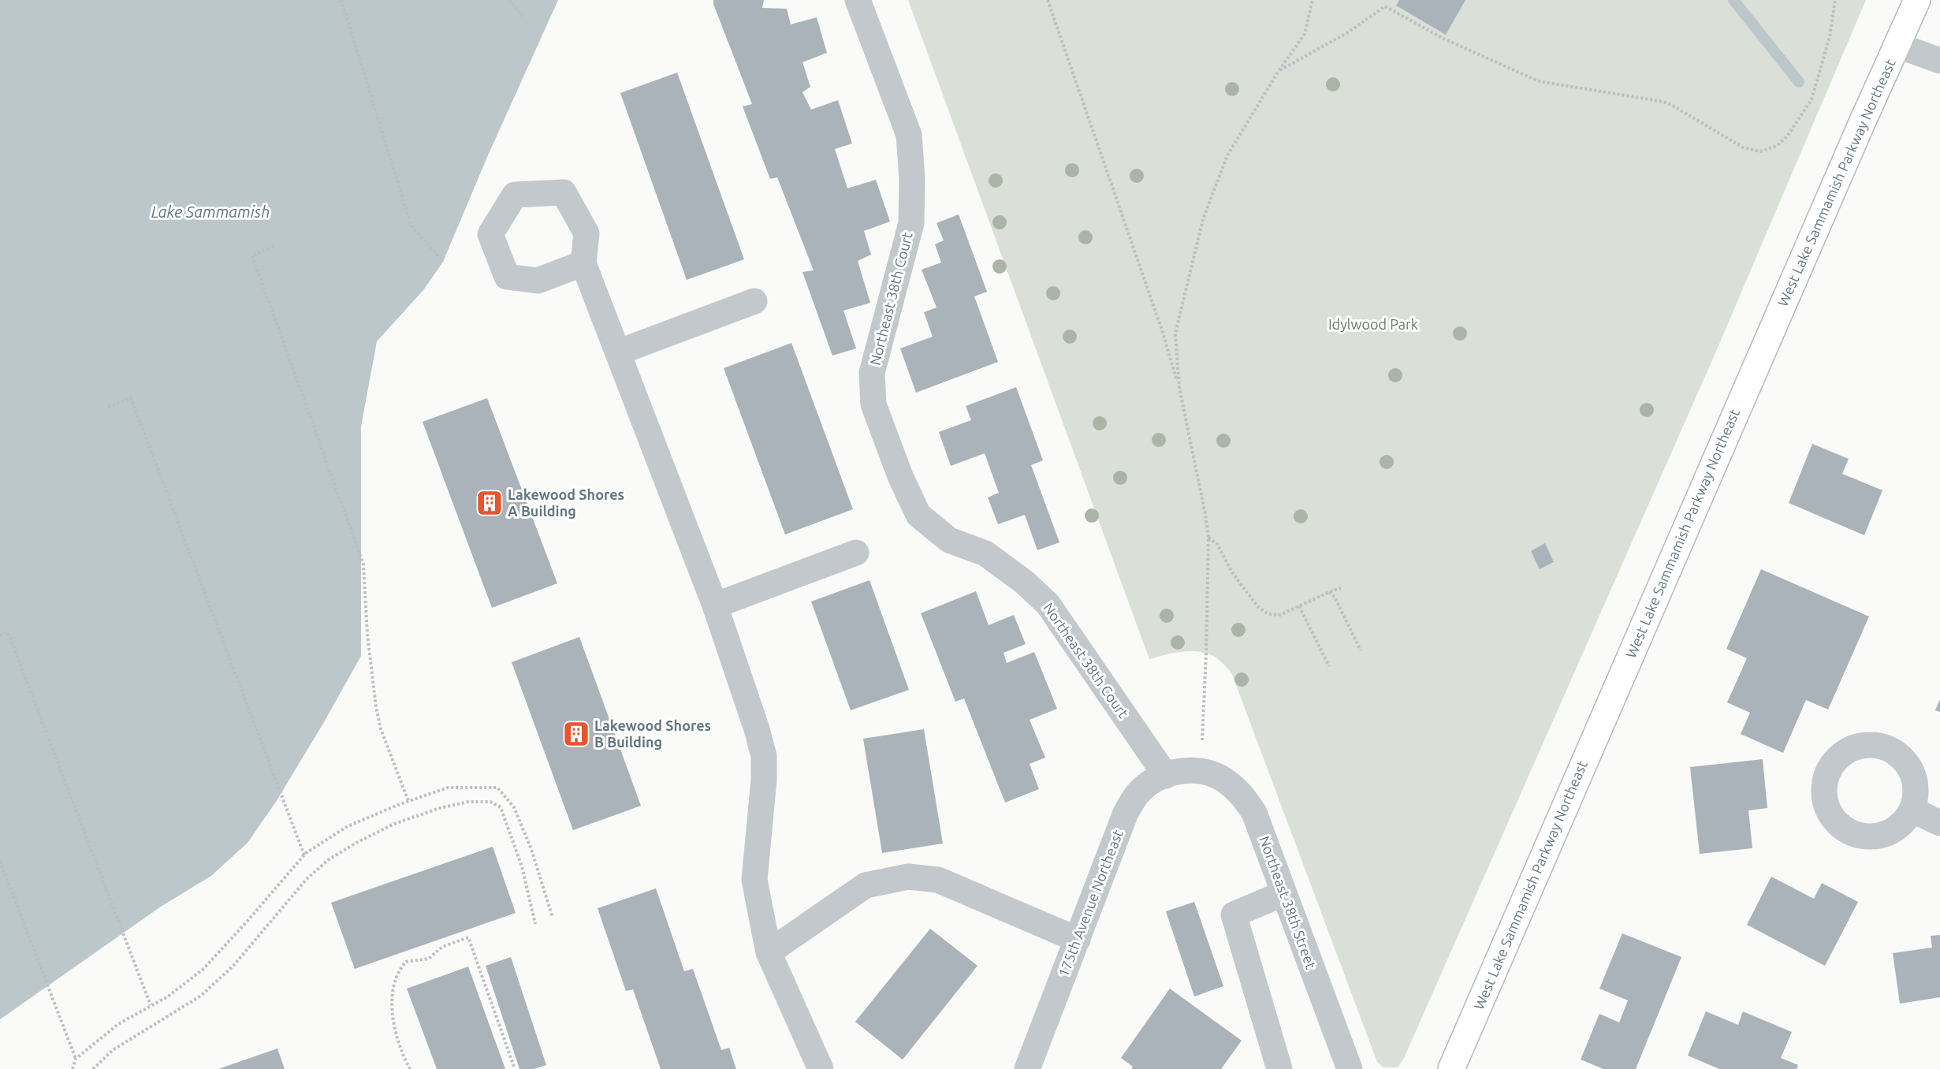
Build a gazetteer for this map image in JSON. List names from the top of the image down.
{
  "streets": {
    "main road": ["West Lake Sammamish Parkway Northeast"],
    "street": ["Northeast 38th Court", "Northeast 38th Street", "175th Avenue Northeast"]
  },
  "crossings": [
    ["Northeast 38th Court", "Northeast 38th Street"],
    ["Northeast 38th Court", "175th Avenue Northeast"],
    ["Northeast 38th Street", "175th Avenue Northeast"]
  ],
  "water": ["Lake Sammamish"],
  "parks": ["Idylwood Park"],
  "places": {
    "building": ["Lakewood Shores A Building", "Lakewood Shores B Building"]
  }
}
